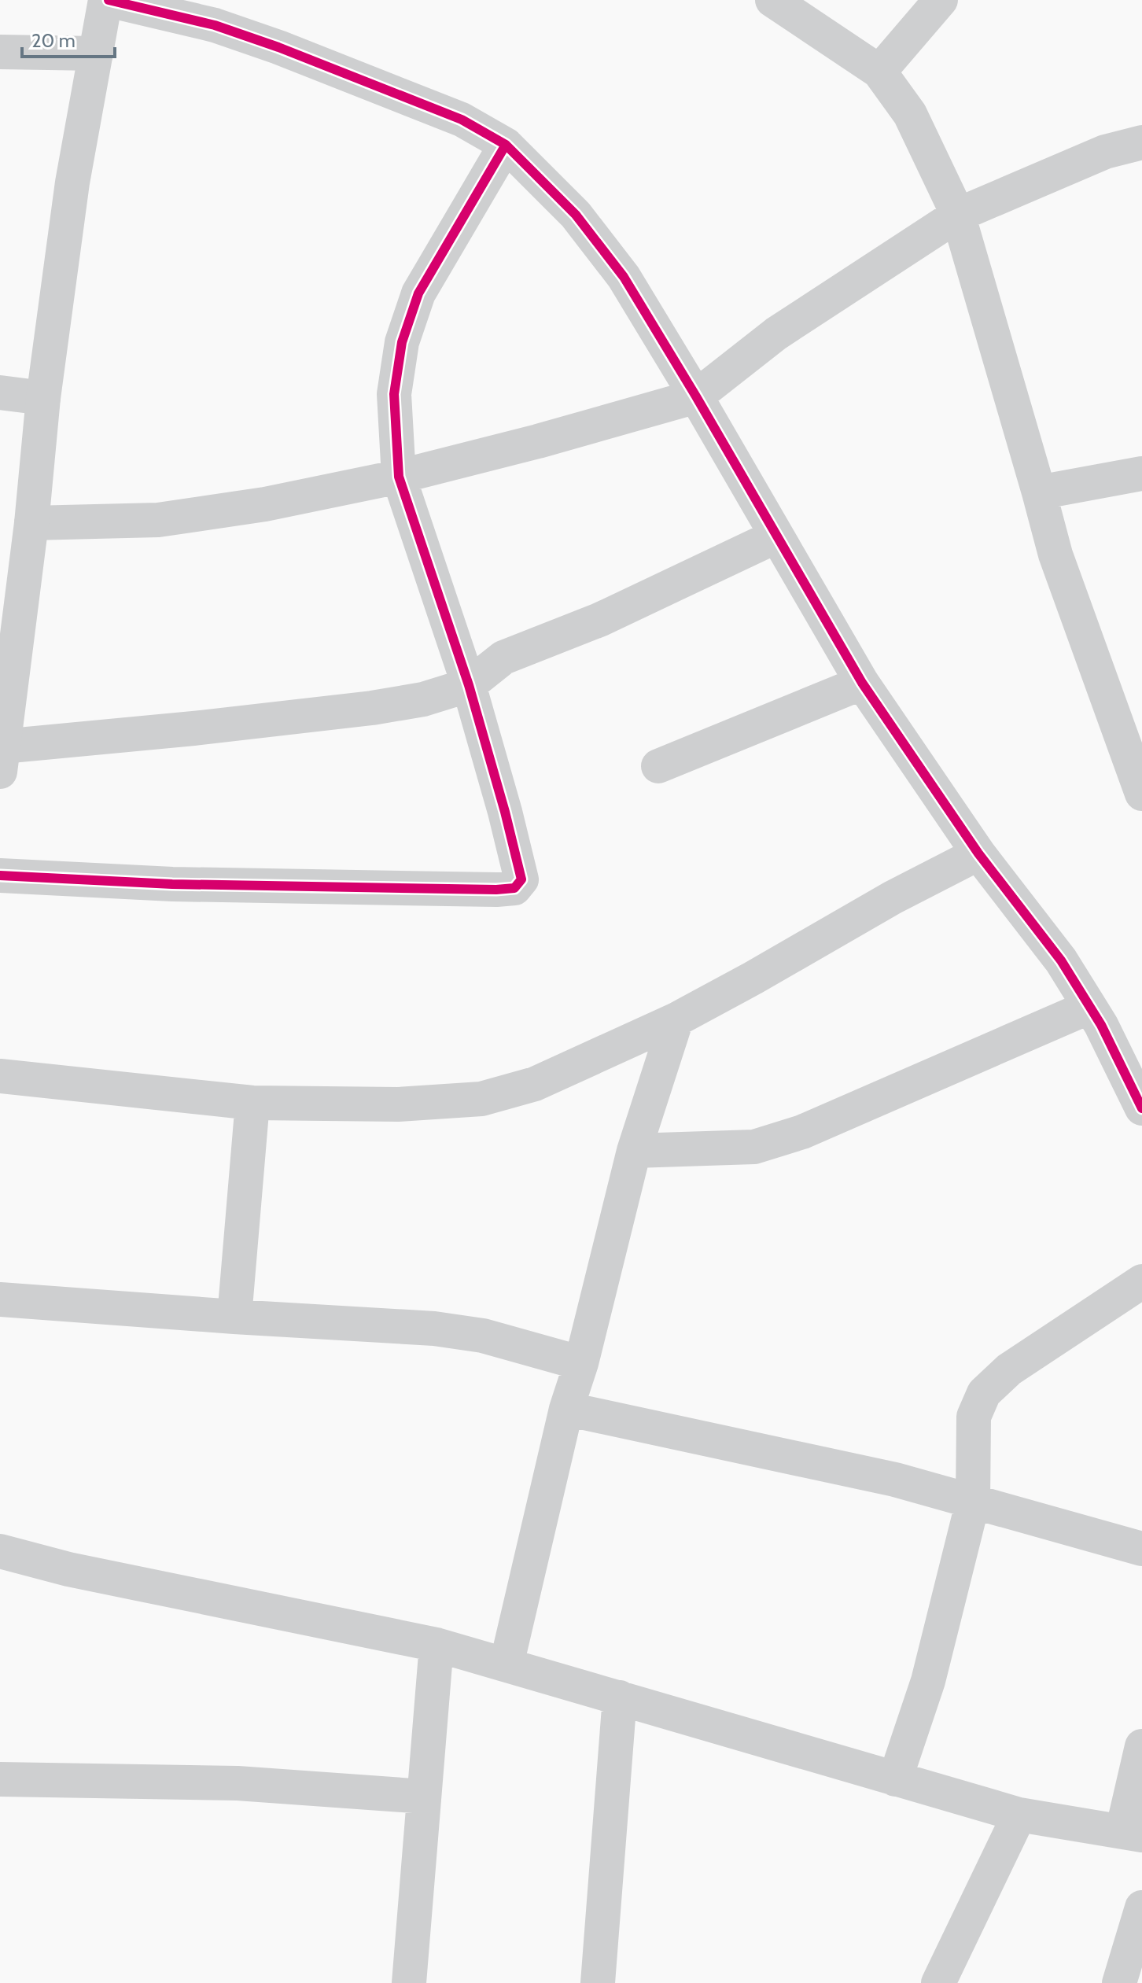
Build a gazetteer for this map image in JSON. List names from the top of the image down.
{
  "scale_bar": "20 m"
}
